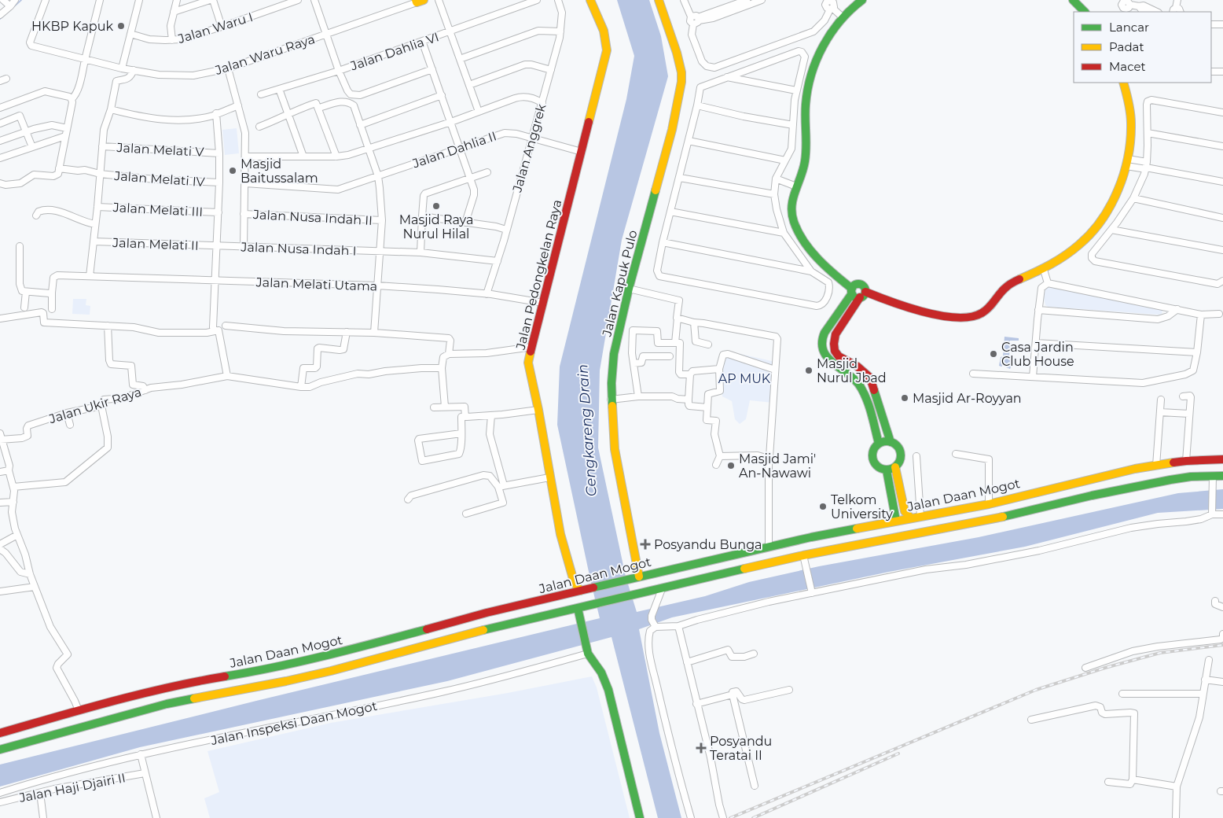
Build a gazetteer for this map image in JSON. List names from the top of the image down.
{
  "streets": {
    "main road": ["Jalan Pedongkelan Raya", "Jalan Kapuk Pulo", "Jalan Daan Mogot"],
    "street": [
      "Jalan Waru I",
      "Jalan Dahlia VI",
      "Jalan Waru Raya",
      "Jalan Anggrek",
      "Jalan Melati V",
      "Jalan Dahlia II",
      "Jalan Melati IV",
      "Jalan Melati III",
      "Jalan Nusa Indah II",
      "Jalan Melati II",
      "Jalan Nusa Indah I",
      "Jalan Melati Utama",
      "Jalan Ukir Raya",
      "Jalan Inspeksi Daan Mogot",
      "Jalan Haji Djairi II"
    ]
  },
  "crossings": [
    ["Jalan Anggrek", "Jalan Dahlia II"],
    ["Jalan Anggrek", "Jalan Nusa Indah I"],
    ["Jalan Anggrek", "Jalan Melati Utama"],
    ["Jalan Dahlia II", "Jalan Pedongkelan Raya"],
    ["Jalan Melati II", "Jalan Nusa Indah I"],
    ["Jalan Pedongkelan Raya", "Jalan Melati Utama"],
    ["Jalan Pedongkelan Raya", "Jalan Daan Mogot"],
    ["Jalan Kapuk Pulo", "Jalan Daan Mogot"],
    ["Jalan Ukir Raya", "Jalan Daan Mogot"]
  ],
  "water": ["Cengkareng Drain"],
  "parks": ["AP MUK"],
  "places": {
    "other": [
      "HKBP Kapuk",
      "Masjid Baitussalam",
      "Masjid Raya Nurul Hilal",
      "Casa Jardin Club House",
      "Masjid Nurul Jbad",
      "Masjid Ar-Royyan",
      "Masjid Jami' An-Nawawi",
      "Telkom University"
    ],
    "health": ["Posyandu Bunga", "Posyandu Teratai II"]
  },
  "legend": ["Lancar", "Padat", "Macet"]
}
